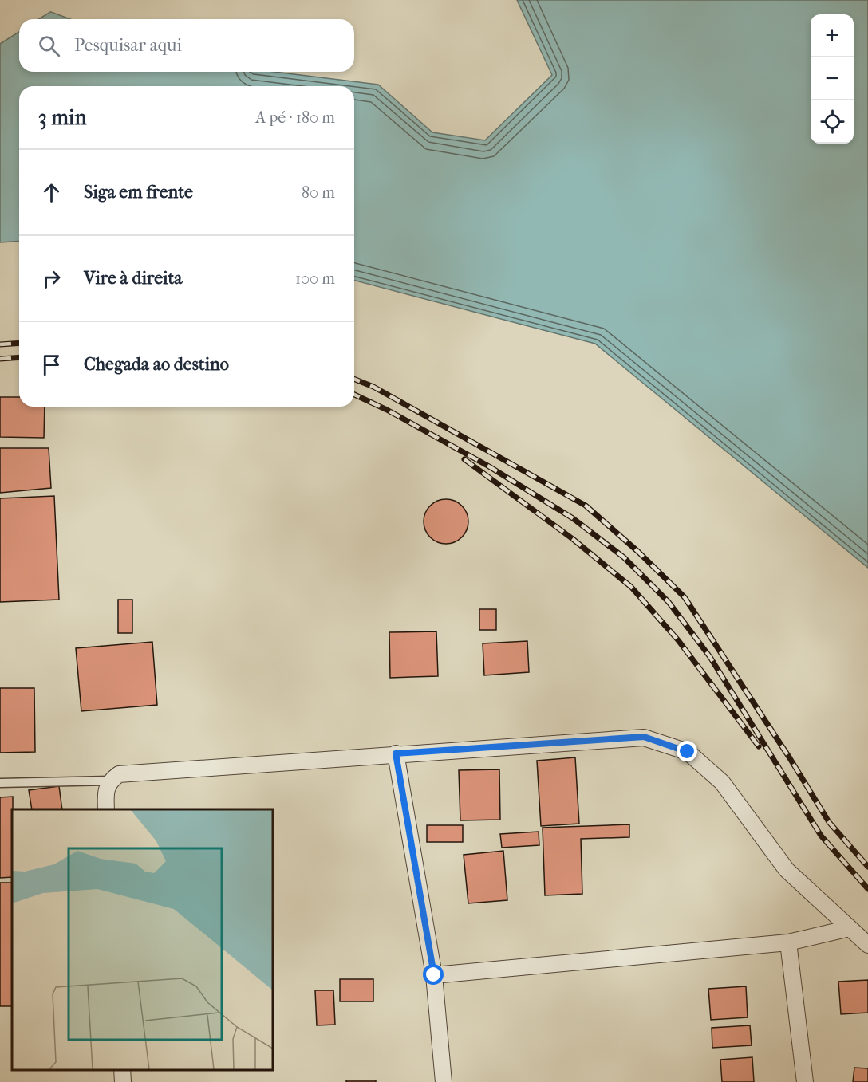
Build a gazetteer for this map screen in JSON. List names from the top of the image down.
{
  "page": {
    "map_buttons": ["+", "−"],
    "search": "Pesquisar aqui",
    "heading": ["3 min", "A pé · 180 m"],
    "list": [
      ["Siga em frente", "80 m"],
      ["Vire à direita", "100 m"],
      "Chegada ao destino"
    ]
  }
}
